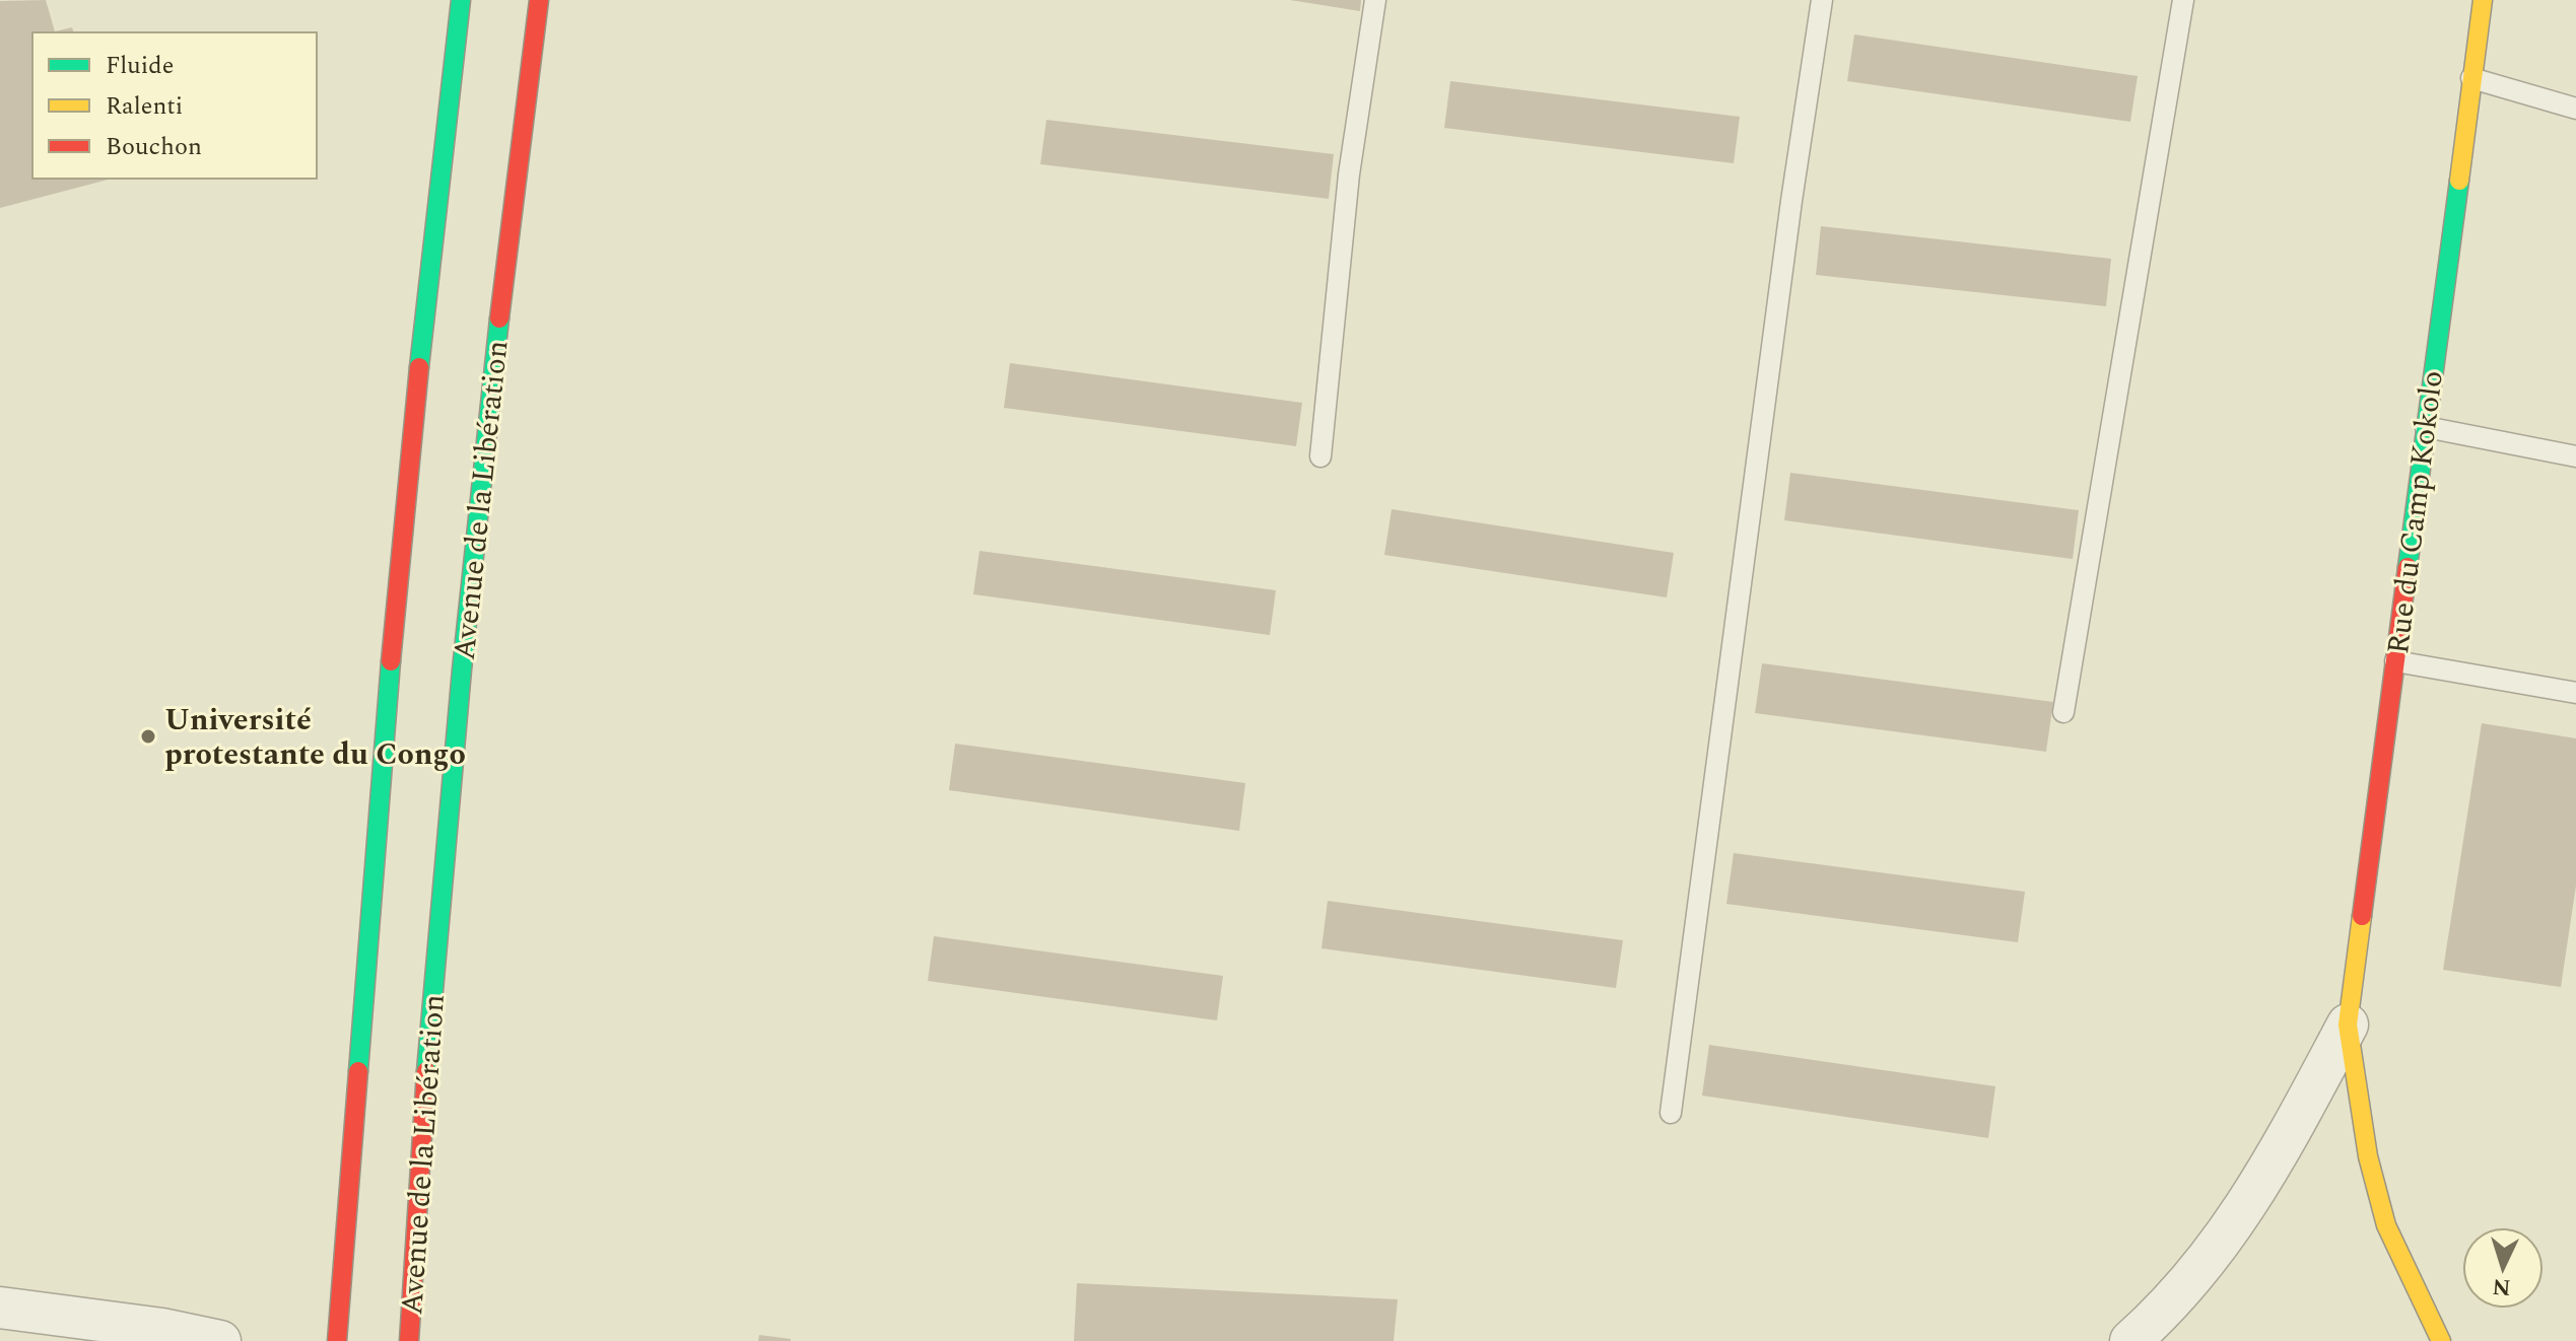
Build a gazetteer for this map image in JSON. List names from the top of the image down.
{
  "streets": {
    "main road": ["Avenue de la Libération", "Rue du Camp Kokolo"]
  },
  "places": ["Université protestante du Congo"],
  "legend": ["Fluide", "Ralenti", "Bouchon"],
  "north": "bottom"
}
